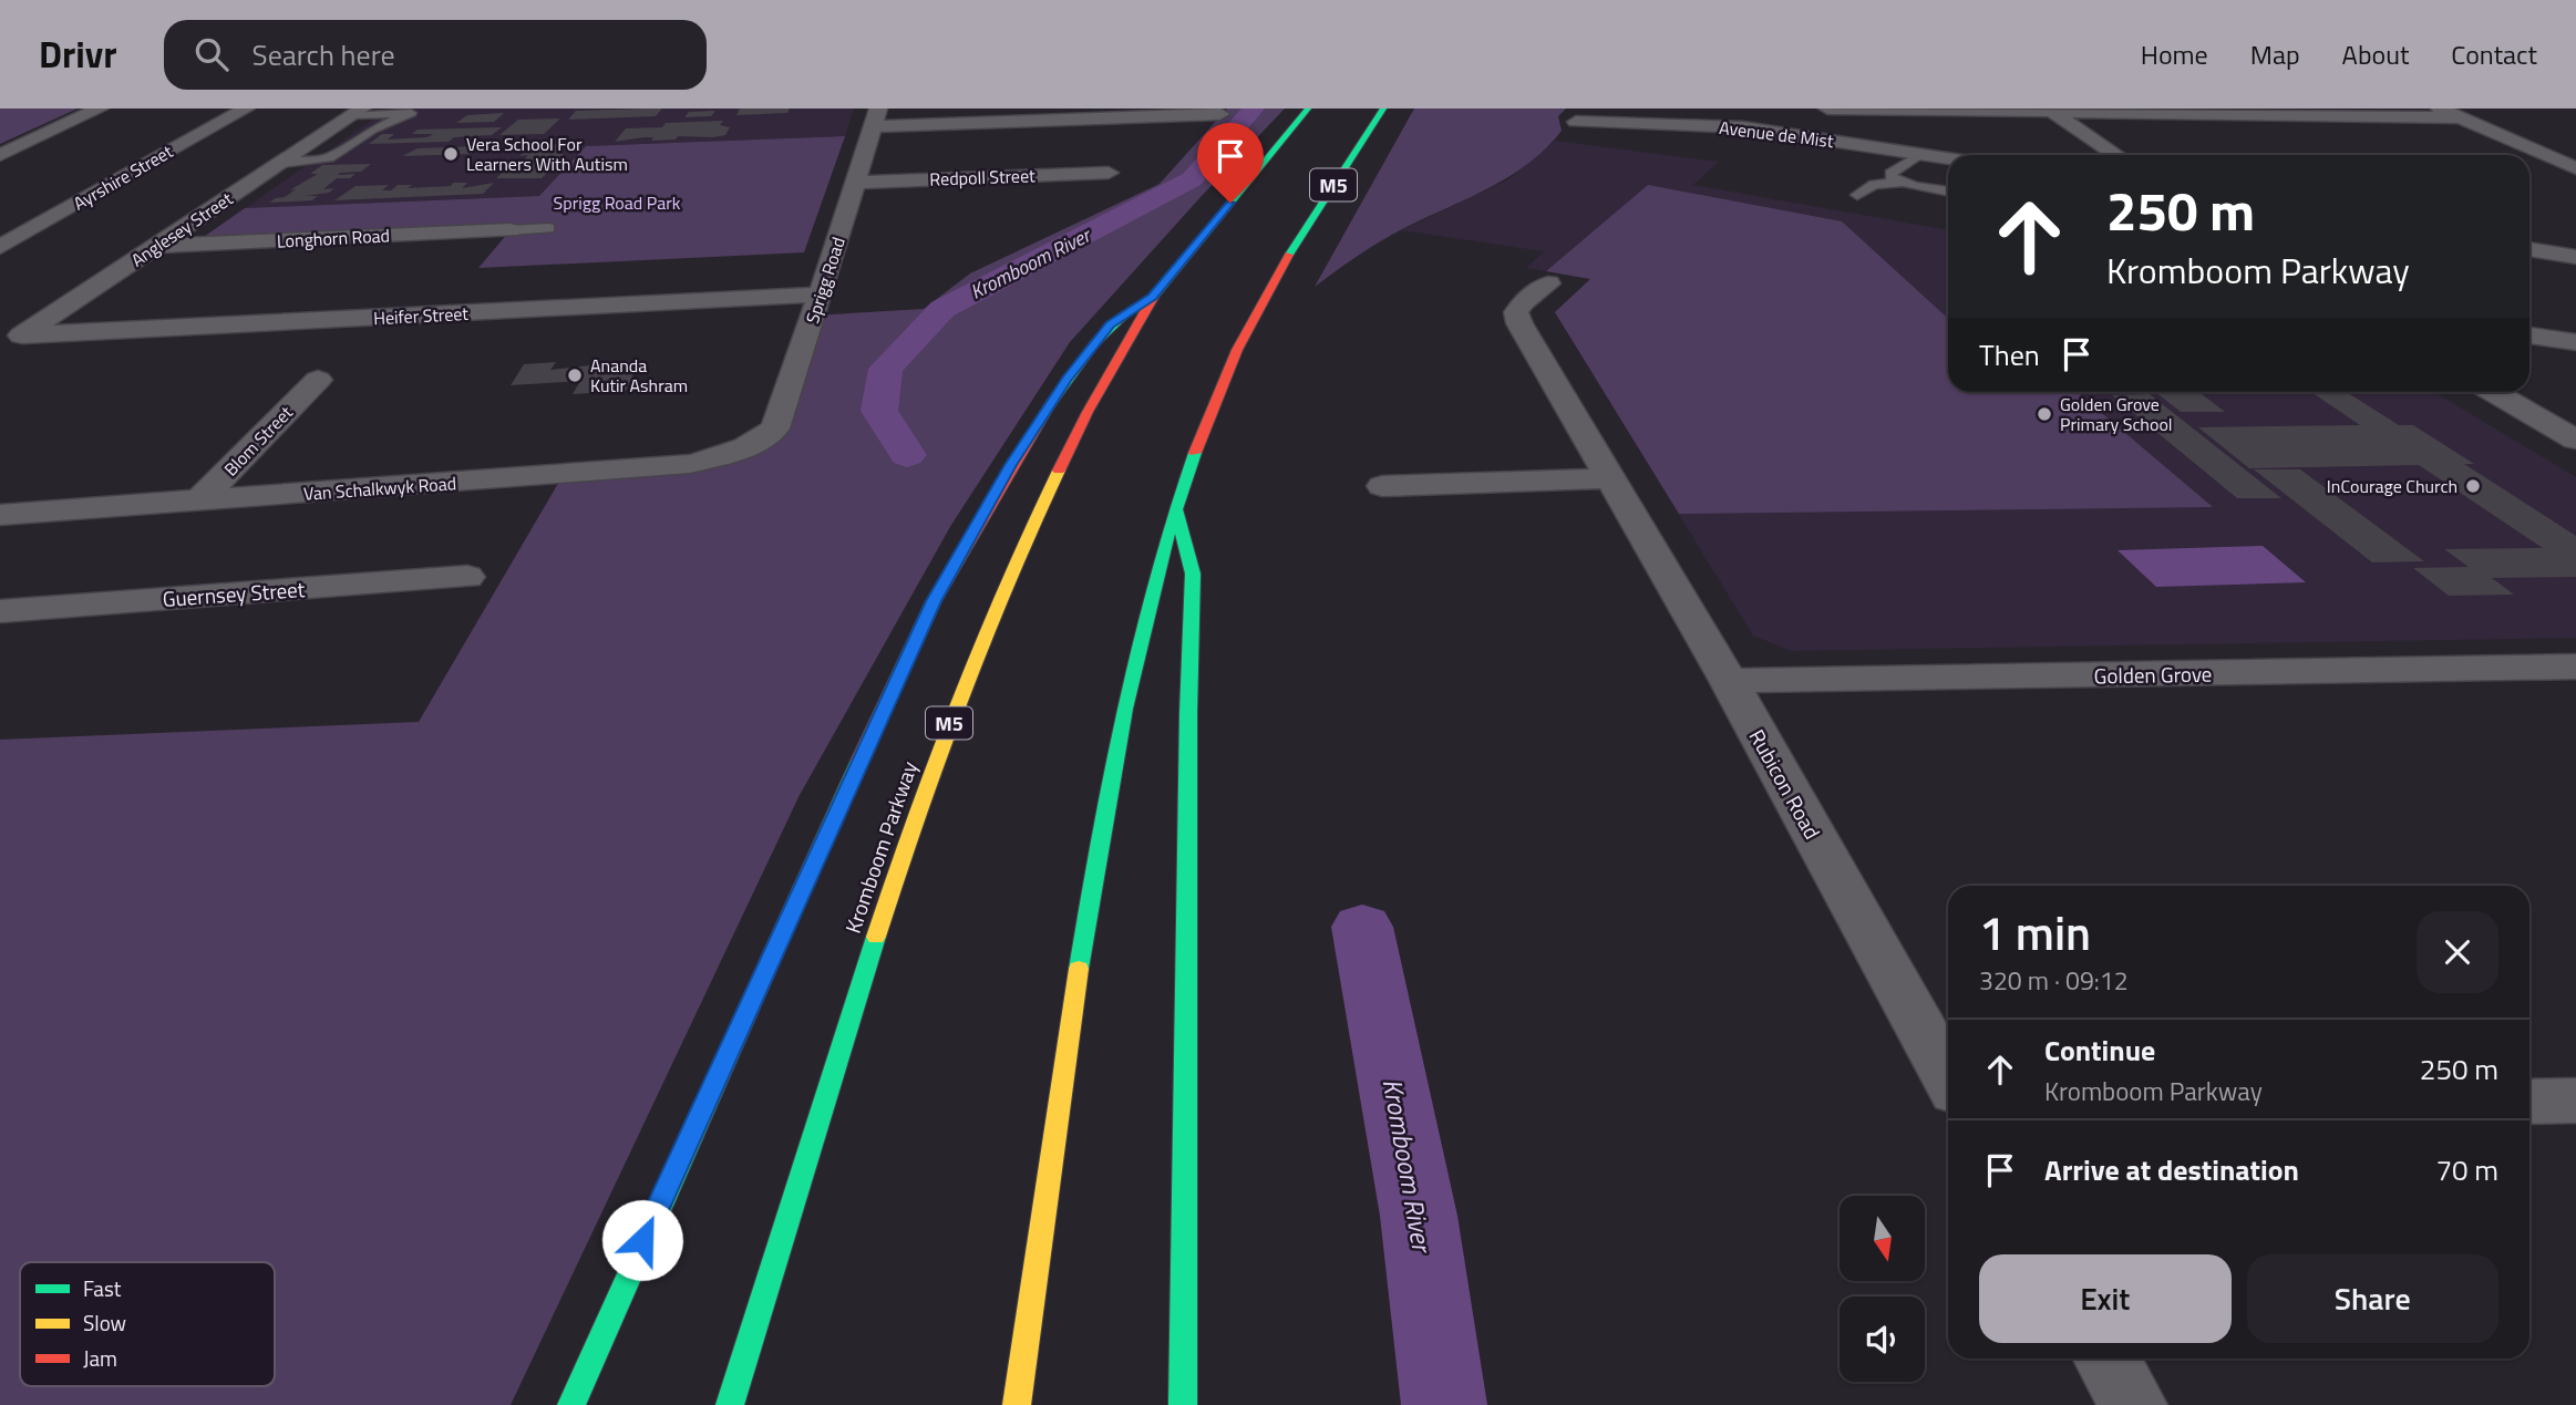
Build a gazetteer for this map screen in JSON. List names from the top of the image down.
{
  "streets": {
    "highway": ["M5", "Kromboom Parkway"],
    "street": [
      "Avenue de Mist",
      "Ayrshire Street",
      "Redpoll Street",
      "Anglesey Street",
      "Longhorn Road",
      "Sprigg Road",
      "Heifer Street",
      "Blom Street",
      "Van Schalkwyk Road",
      "Guernsey Street",
      "Golden Grove",
      "Rubicon Road"
    ]
  },
  "crossings": [
    ["Redpoll Street", "Sprigg Road"],
    ["Anglesey Street", "Longhorn Road"],
    ["Anglesey Street", "Heifer Street"],
    ["Sprigg Road", "Heifer Street"],
    ["Sprigg Road", "Van Schalkwyk Road"],
    ["Blom Street", "Van Schalkwyk Road"],
    ["Golden Grove", "Rubicon Road"]
  ],
  "water": ["Kromboom River"],
  "parks": ["Sprigg Road Park"],
  "places": [
    "Vera School For Learners With Autism",
    "Ananda Kutir Ashram",
    "Golden Grove Primary School",
    "InCourage Church"
  ],
  "legend": ["Fast", "Slow", "Jam"],
  "north": "bottom",
  "page": {
    "header": "Drivr",
    "search": "Search here",
    "nav": [
      "Home",
      "Map",
      "About",
      "Contact"
    ],
    "turn": ["250 m", "Kromboom Parkway"],
    "then": "Then",
    "heading": ["1 min", "320 m · 09:12"],
    "list": [
      {
        "name": "Continue",
        "note": "Kromboom Parkway",
        "value": "250 m"
      },
      {
        "name": "Arrive at destination",
        "value": "70 m"
      }
    ],
    "buttons": ["Exit", "Share"]
  }
}
